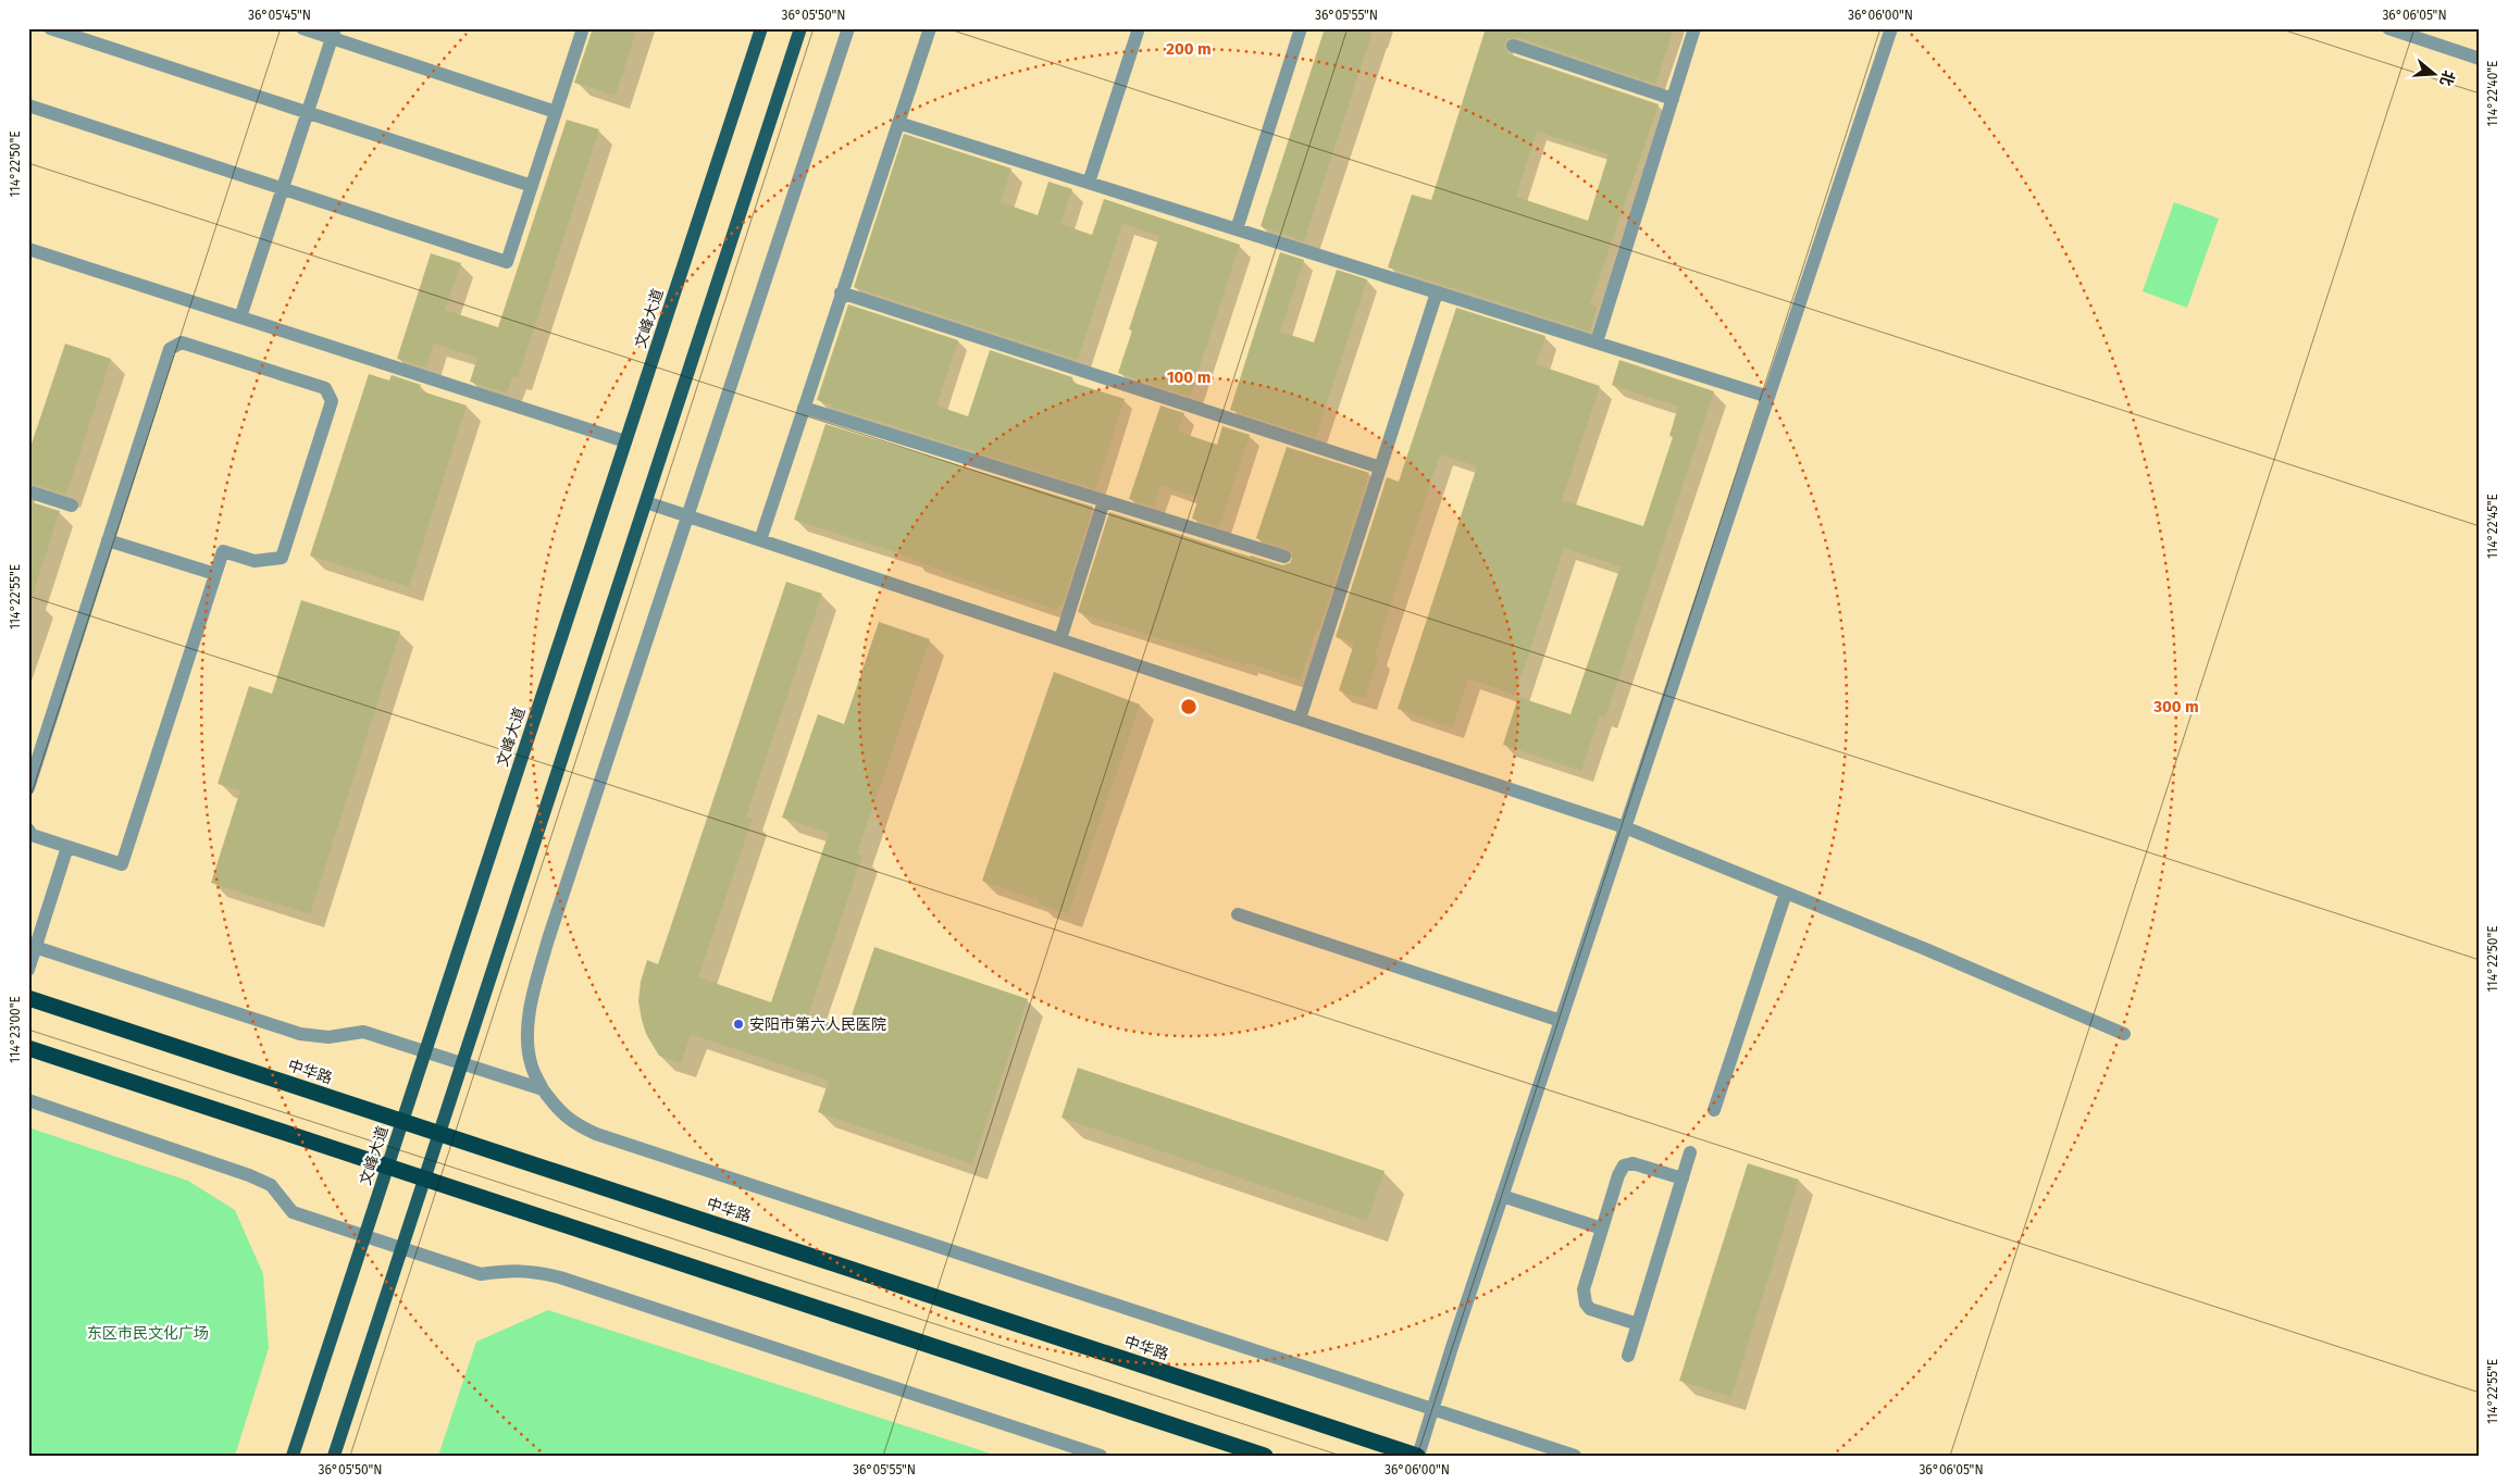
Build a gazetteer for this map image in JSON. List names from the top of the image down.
{
  "streets": {
    "highway": ["中华路"],
    "main road": ["文峰大道"]
  },
  "crossings": [
    ["文峰大道", "中华路"]
  ],
  "parks": ["东区市民文化广场"],
  "places": ["安阳市第六人民医院"],
  "north": "right",
  "coordinates": [
    "36°05'45\"N",
    "36°05'50\"N",
    "36°05'55\"N",
    "36°06'00\"N",
    "36°06'05\"N",
    "114°22'40\"E",
    "114°22'50\"E",
    "114°22'45\"E",
    "114°22'55\"E",
    "114°23'00\"E"
  ],
  "rings": ["200 m", "100 m", "300 m"]
}
